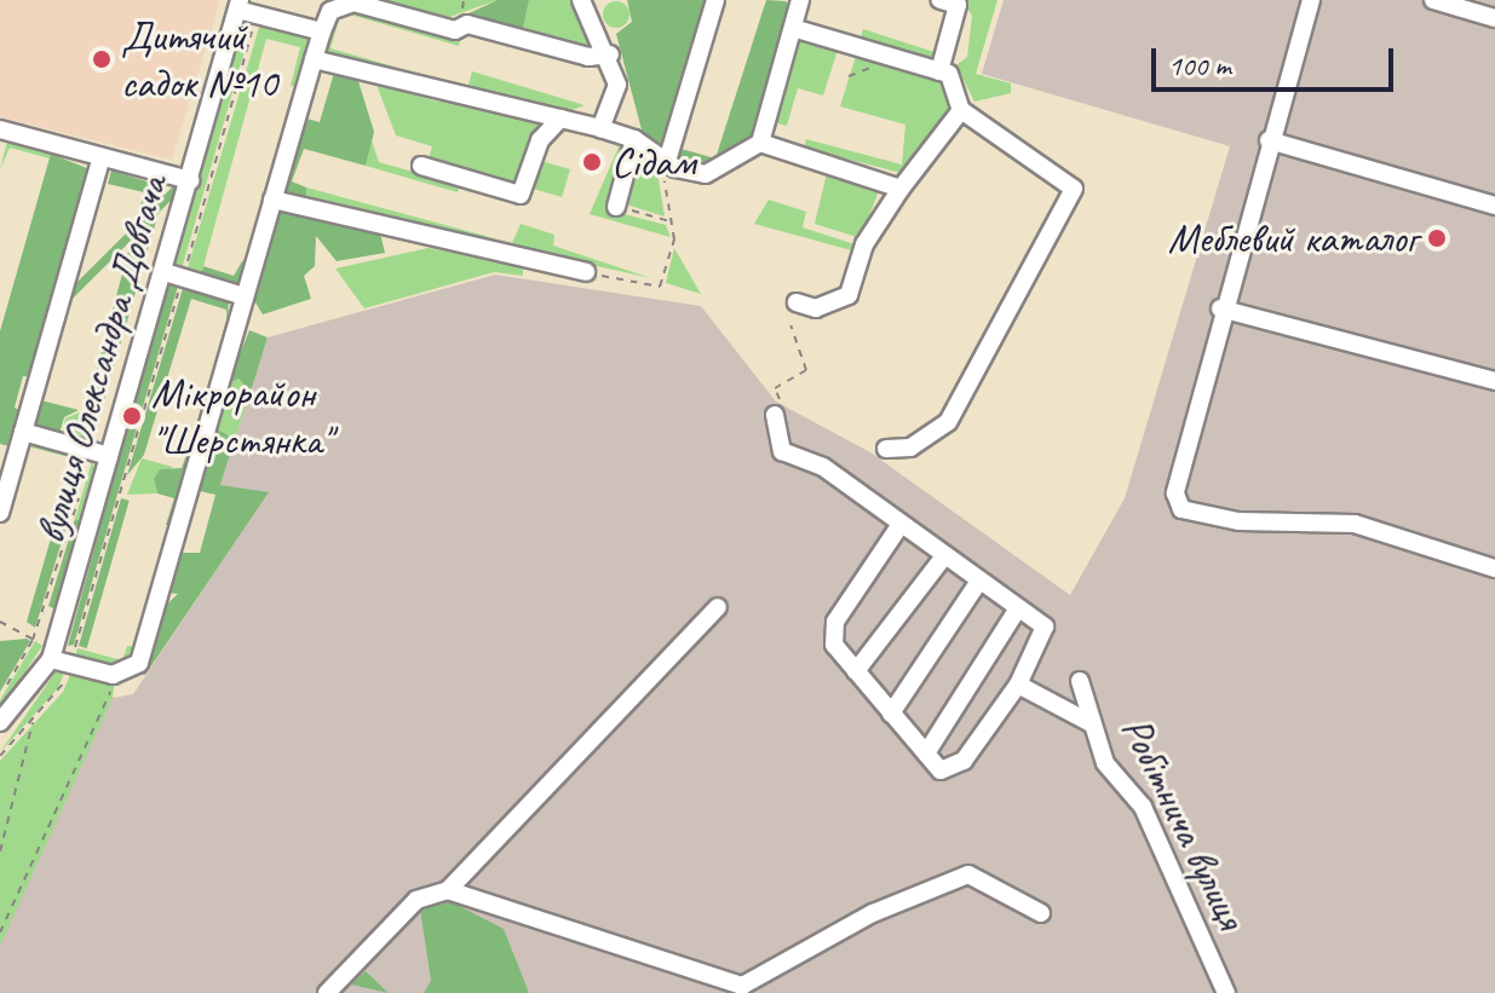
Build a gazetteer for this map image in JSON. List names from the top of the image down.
{
  "streets": {
    "street": ["вулиця Олександра Довгача", "Робітнича вулиця"]
  },
  "places": [
    "Дитячий садок №10",
    "Сідам",
    "Меблевий каталог",
    "Мікрорайон \"Шерстянка\""
  ],
  "scale_bar": "100 m"
}
